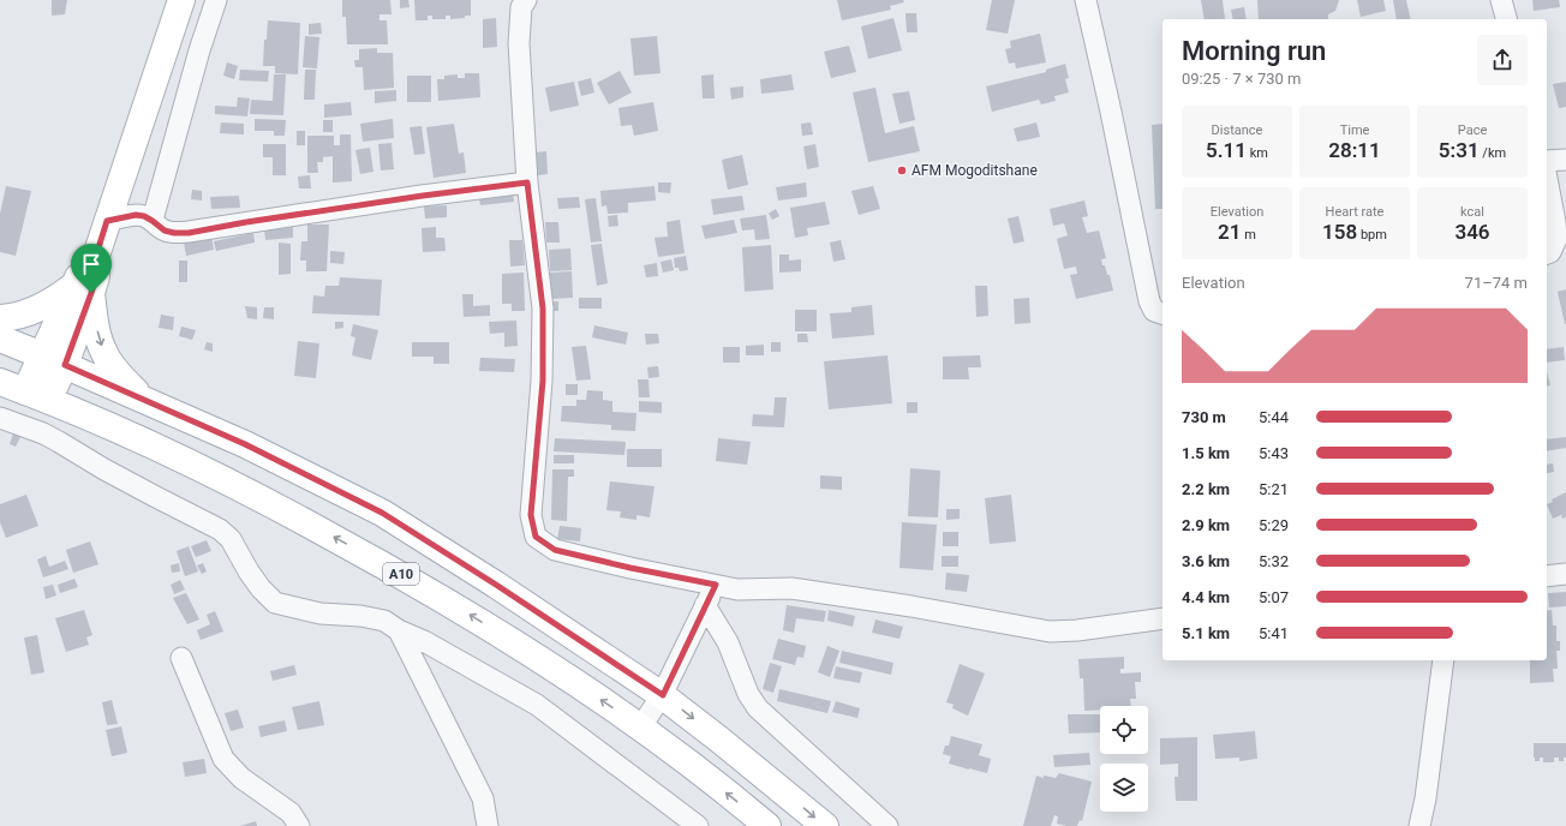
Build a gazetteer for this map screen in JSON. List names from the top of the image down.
{
  "streets": {
    "main road": ["A10"]
  },
  "places": ["AFM Mogoditshane"],
  "page": {
    "heading": ["Morning run", "09:25 · 7 × 730 m"],
    "stats": [
      ["Distance", "5.11 km"],
      ["Time", "28:11"],
      ["Pace", "5:31 /km"],
      ["Elevation", "21 m"],
      ["Heart rate", "158 bpm"],
      ["kcal", "346"]
    ],
    "chart": ["Elevation", "71–74 m"],
    "list": [
      {
        "name": "730 m",
        "note": "5:44"
      },
      {
        "name": "1.5 km",
        "note": "5:43"
      },
      {
        "name": "2.2 km",
        "note": "5:21"
      },
      {
        "name": "2.9 km",
        "note": "5:29"
      },
      {
        "name": "3.6 km",
        "note": "5:32"
      },
      {
        "name": "4.4 km",
        "note": "5:07"
      },
      {
        "name": "5.1 km",
        "note": "5:41"
      }
    ]
  }
}
